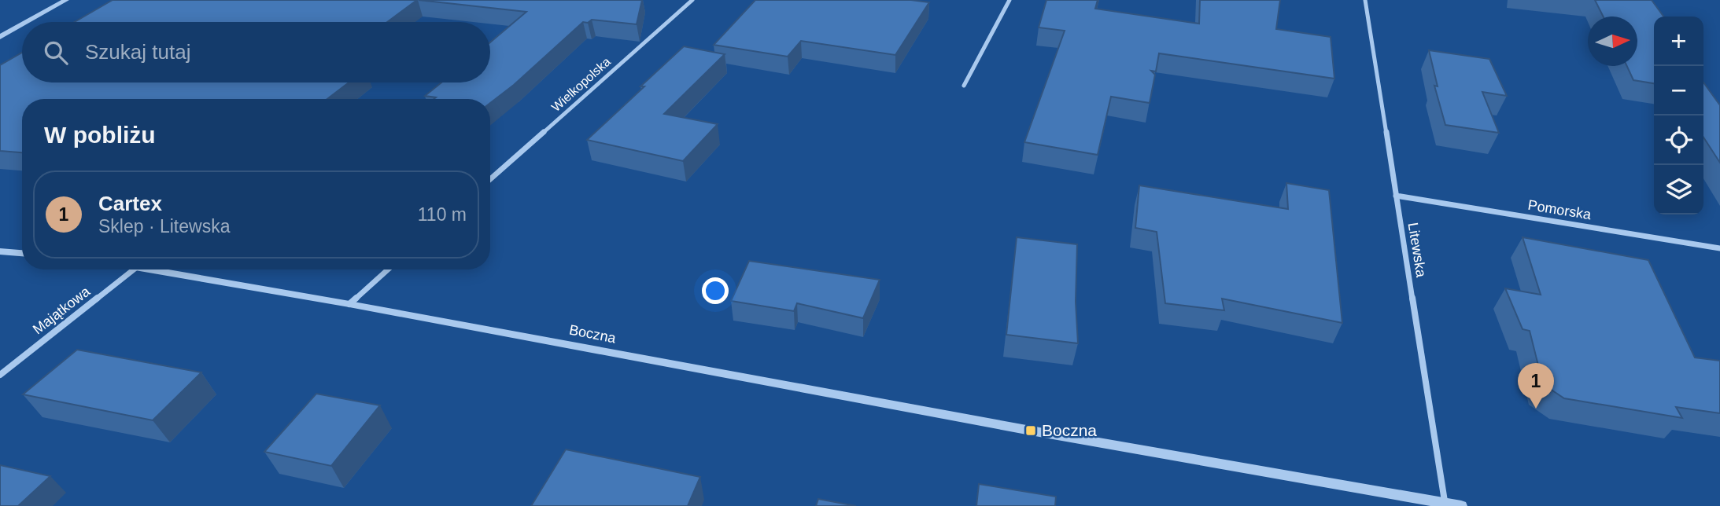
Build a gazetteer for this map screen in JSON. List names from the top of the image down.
{
  "streets": {
    "street": [
      "Wielkopolska",
      "Pomorska",
      "Litewska",
      "Majątkowa",
      "Boczna"
    ]
  },
  "crossings": [
    ["Pomorska", "Litewska"],
    ["Litewska", "Boczna"]
  ],
  "places": {
    "transit": ["Boczna"]
  },
  "north": "right",
  "page": {
    "map_buttons": ["+", "−"],
    "search": "Szukaj tutaj",
    "heading": "W pobliżu",
    "list": [
      {
        "mark": "1",
        "name": "Cartex",
        "note": "Sklep · Litewska",
        "value": "110 m"
      }
    ],
    "pins": "1"
  }
}
